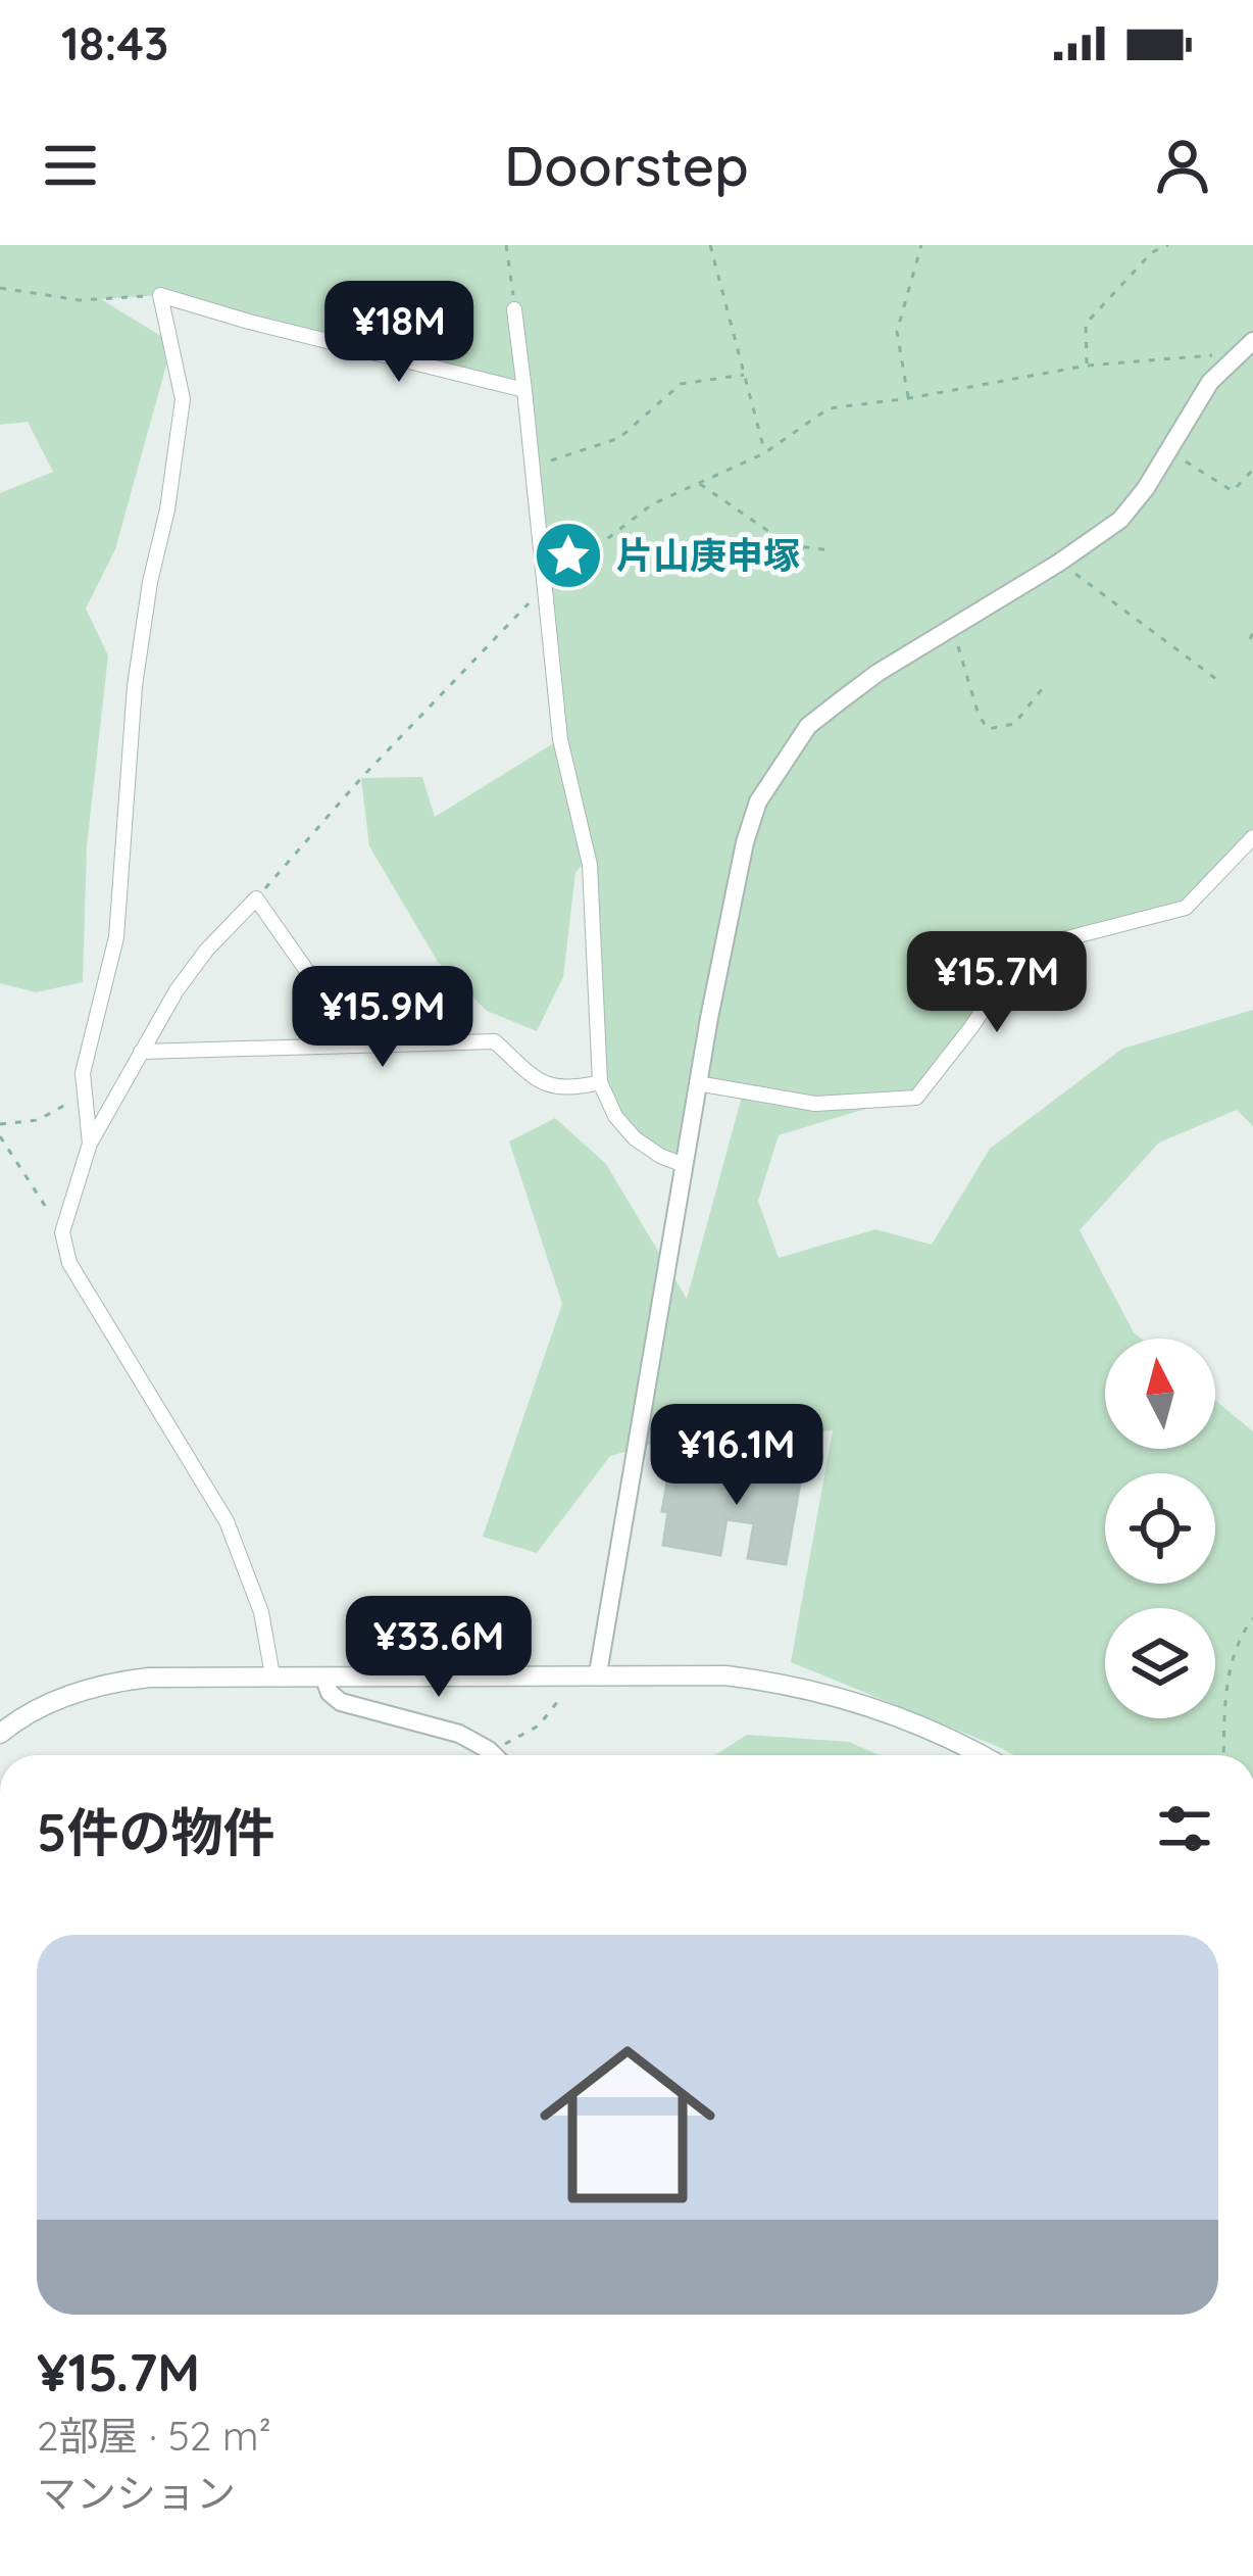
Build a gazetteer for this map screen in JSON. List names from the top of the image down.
{
  "places": {
    "place": ["片山庚申塚"]
  },
  "north": "top",
  "page": {
    "status": "18:43",
    "header": "Doorstep",
    "price": [
      "¥18M",
      "¥15.7M",
      "¥15.9M",
      "¥16.1M",
      "¥33.6M"
    ],
    "heading": "5件の物件",
    "list": [
      {
        "name": "¥15.7M",
        "note": "2部屋 · 52 m² · マンション"
      }
    ]
  }
}
